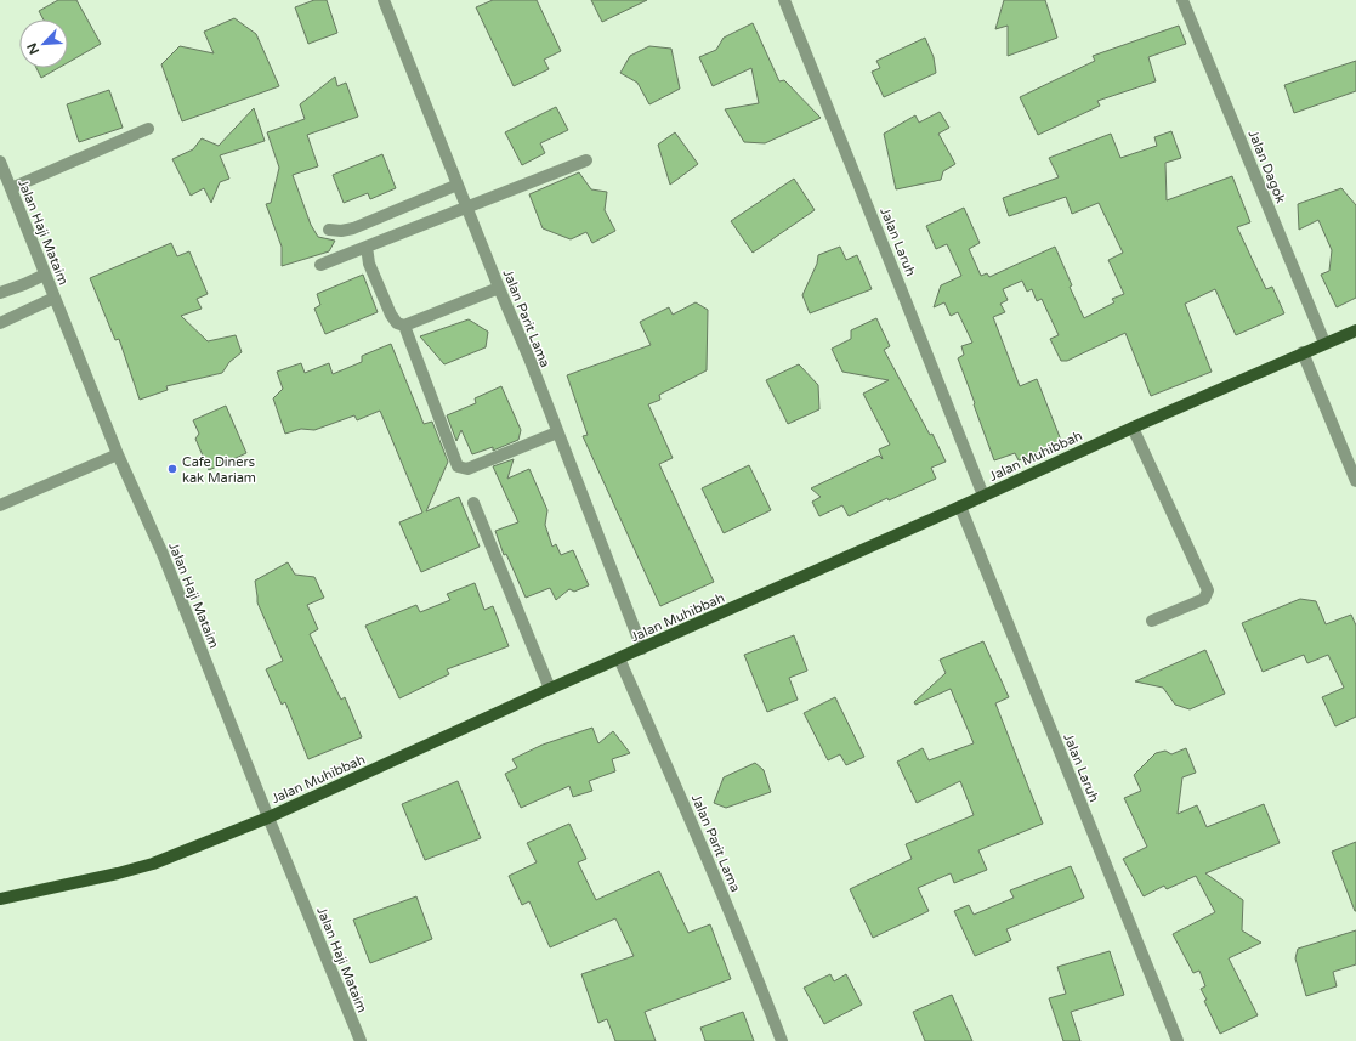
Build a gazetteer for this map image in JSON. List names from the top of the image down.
{
  "streets": {
    "main road": ["Jalan Muhibbah"],
    "street": [
      "Jalan Dagok",
      "Jalan Haji Mataim",
      "Jalan Laruh",
      "Jalan Parit Lama"
    ]
  },
  "crossings": [
    ["Jalan Dagok", "Jalan Muhibbah"],
    ["Jalan Haji Mataim", "Jalan Muhibbah"],
    ["Jalan Laruh", "Jalan Muhibbah"],
    ["Jalan Parit Lama", "Jalan Muhibbah"]
  ],
  "places": ["Cafe Diners kak Mariam"],
  "north": "bottom left"
}
